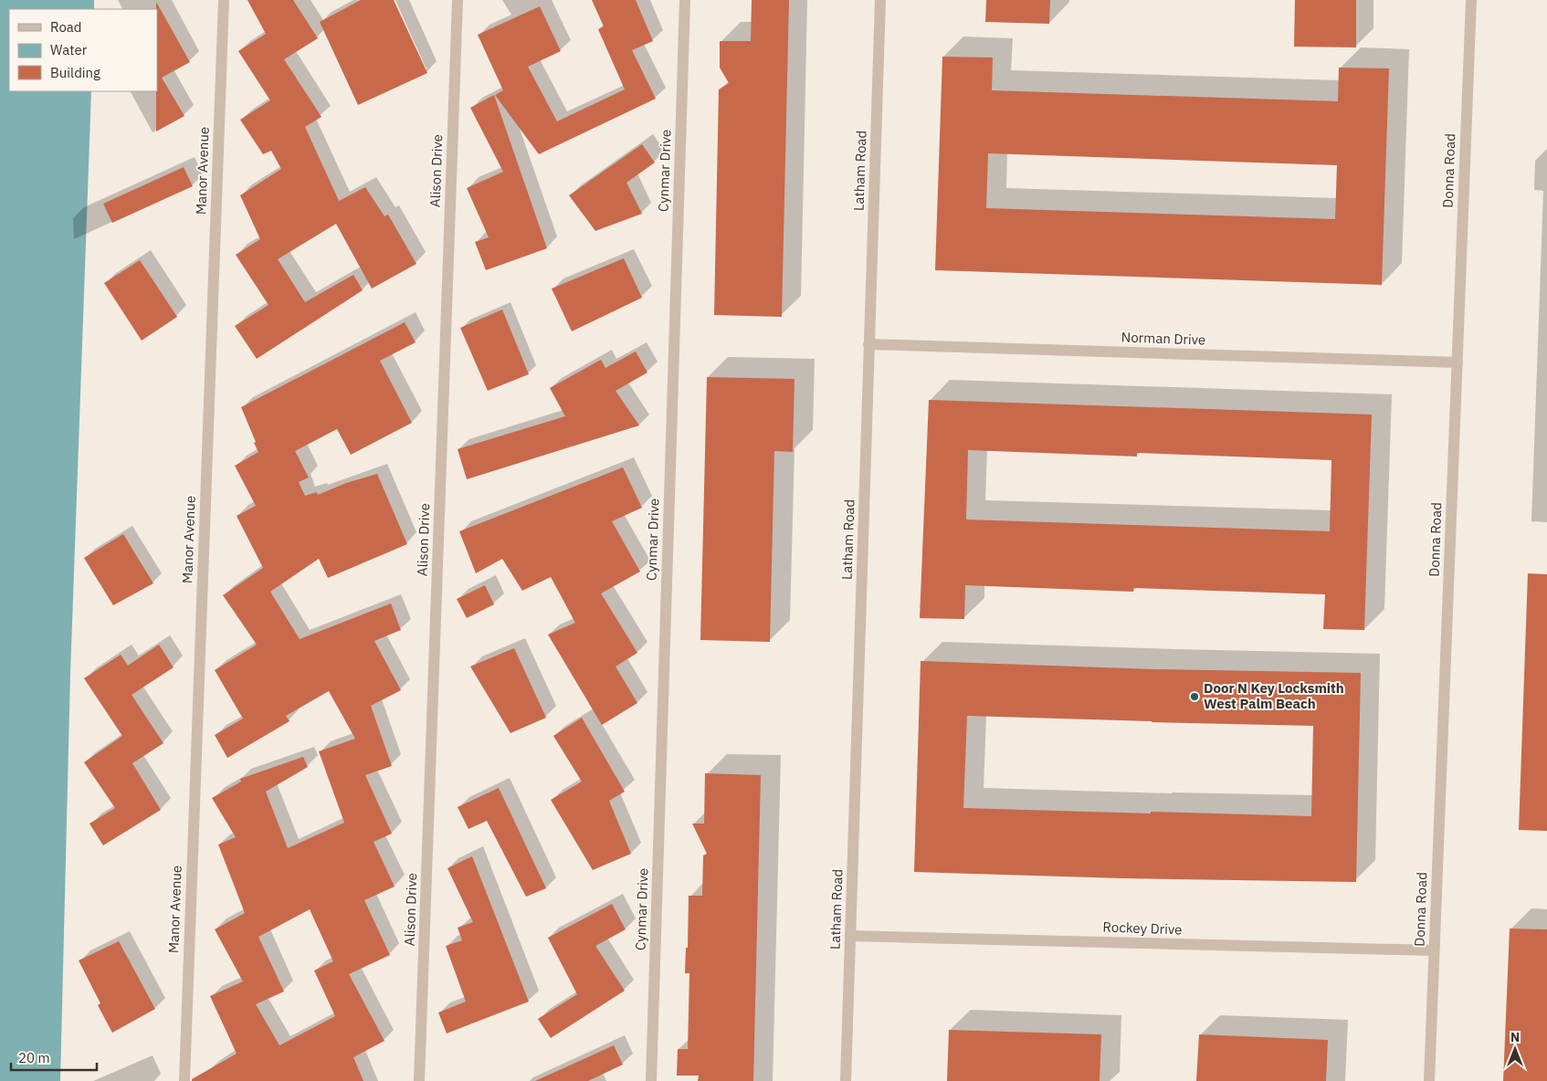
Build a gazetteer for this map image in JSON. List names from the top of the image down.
{
  "streets": {
    "street": [
      "Manor Avenue",
      "Alison Drive",
      "Cynmar Drive",
      "Latham Road",
      "Donna Road",
      "Norman Drive",
      "Rockey Drive"
    ]
  },
  "crossings": [
    ["Latham Road", "Norman Drive"],
    ["Latham Road", "Rockey Drive"],
    ["Donna Road", "Norman Drive"],
    ["Donna Road", "Rockey Drive"]
  ],
  "places": ["Door N Key Locksmith West Palm Beach"],
  "legend": ["Road", "Water", "Building"],
  "scale_bar": "20 m",
  "north": "top"
}
